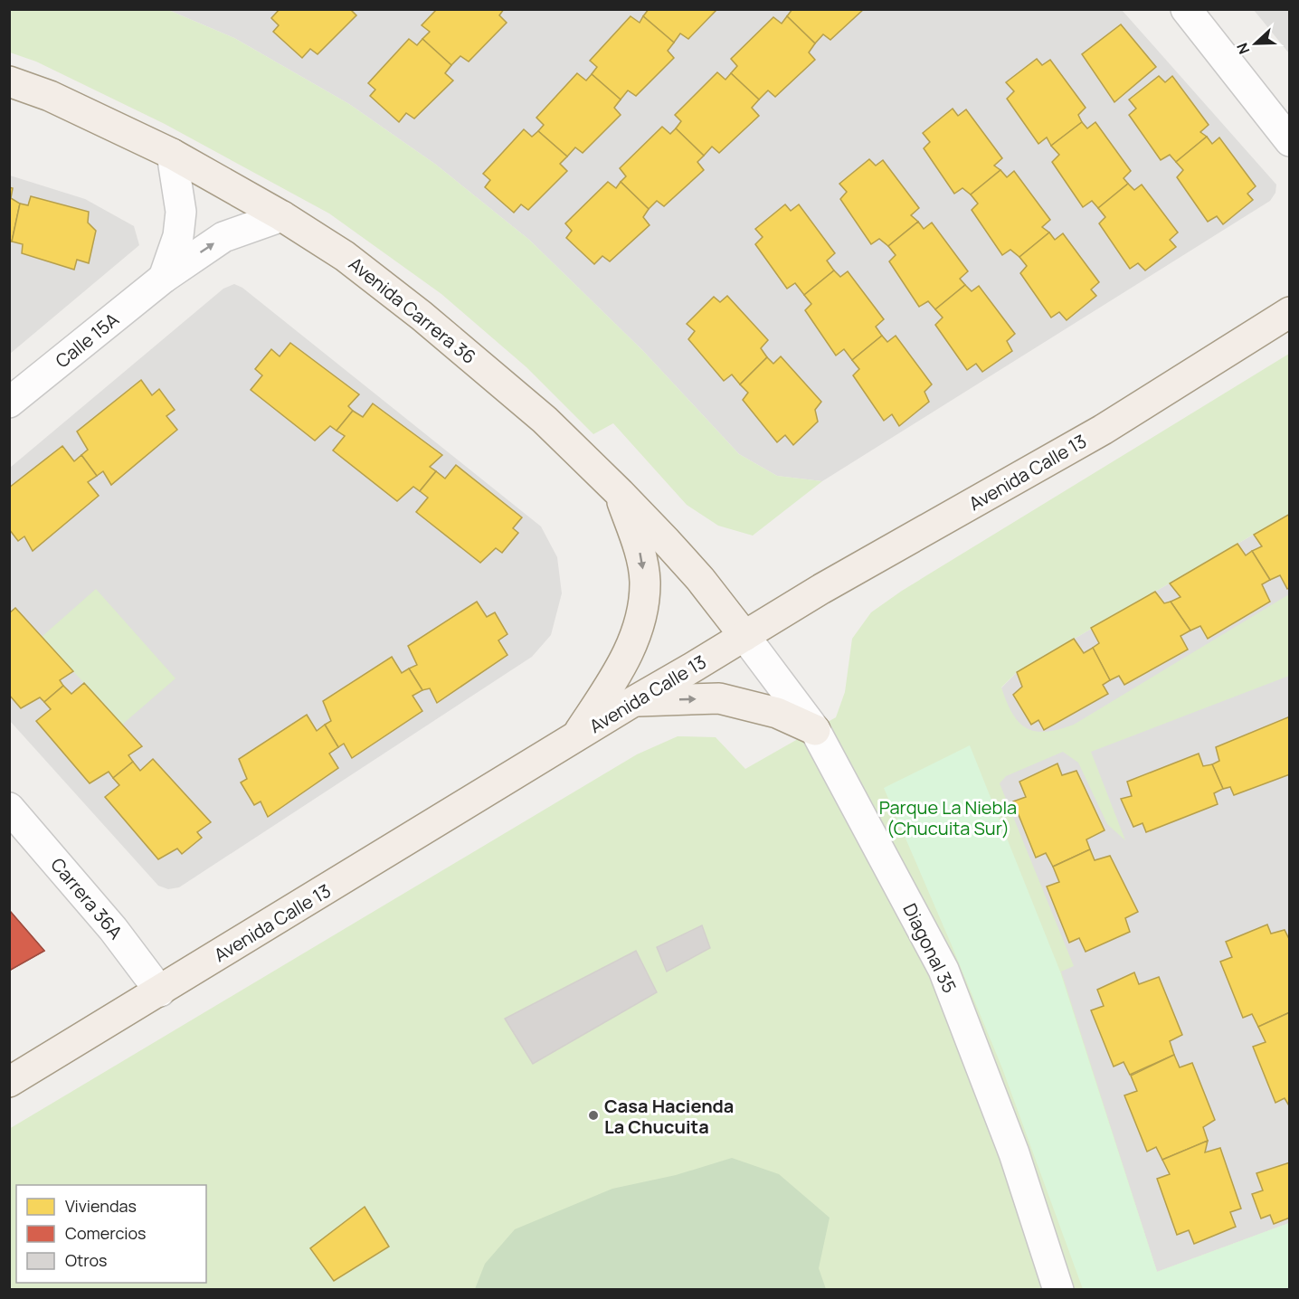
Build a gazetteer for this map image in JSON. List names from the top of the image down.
{
  "streets": {
    "main road": ["Avenida Carrera 36", "Avenida Calle 13"],
    "street": ["Calle 15A", "Carrera 36A", "Diagonal 35"]
  },
  "crossings": [
    ["Avenida Carrera 36", "Calle 15A"],
    ["Avenida Carrera 36", "Avenida Calle 13"],
    ["Avenida Carrera 36", "Diagonal 35"],
    ["Avenida Calle 13", "Carrera 36A"],
    ["Avenida Calle 13", "Diagonal 35"]
  ],
  "one_way": ["Calle 15A"],
  "parks": ["Parque La Niebla (Chucuita Sur)"],
  "places": ["Casa Hacienda La Chucuita"],
  "legend": ["Viviendas", "Comercios", "Otros"],
  "north": "left"
}
